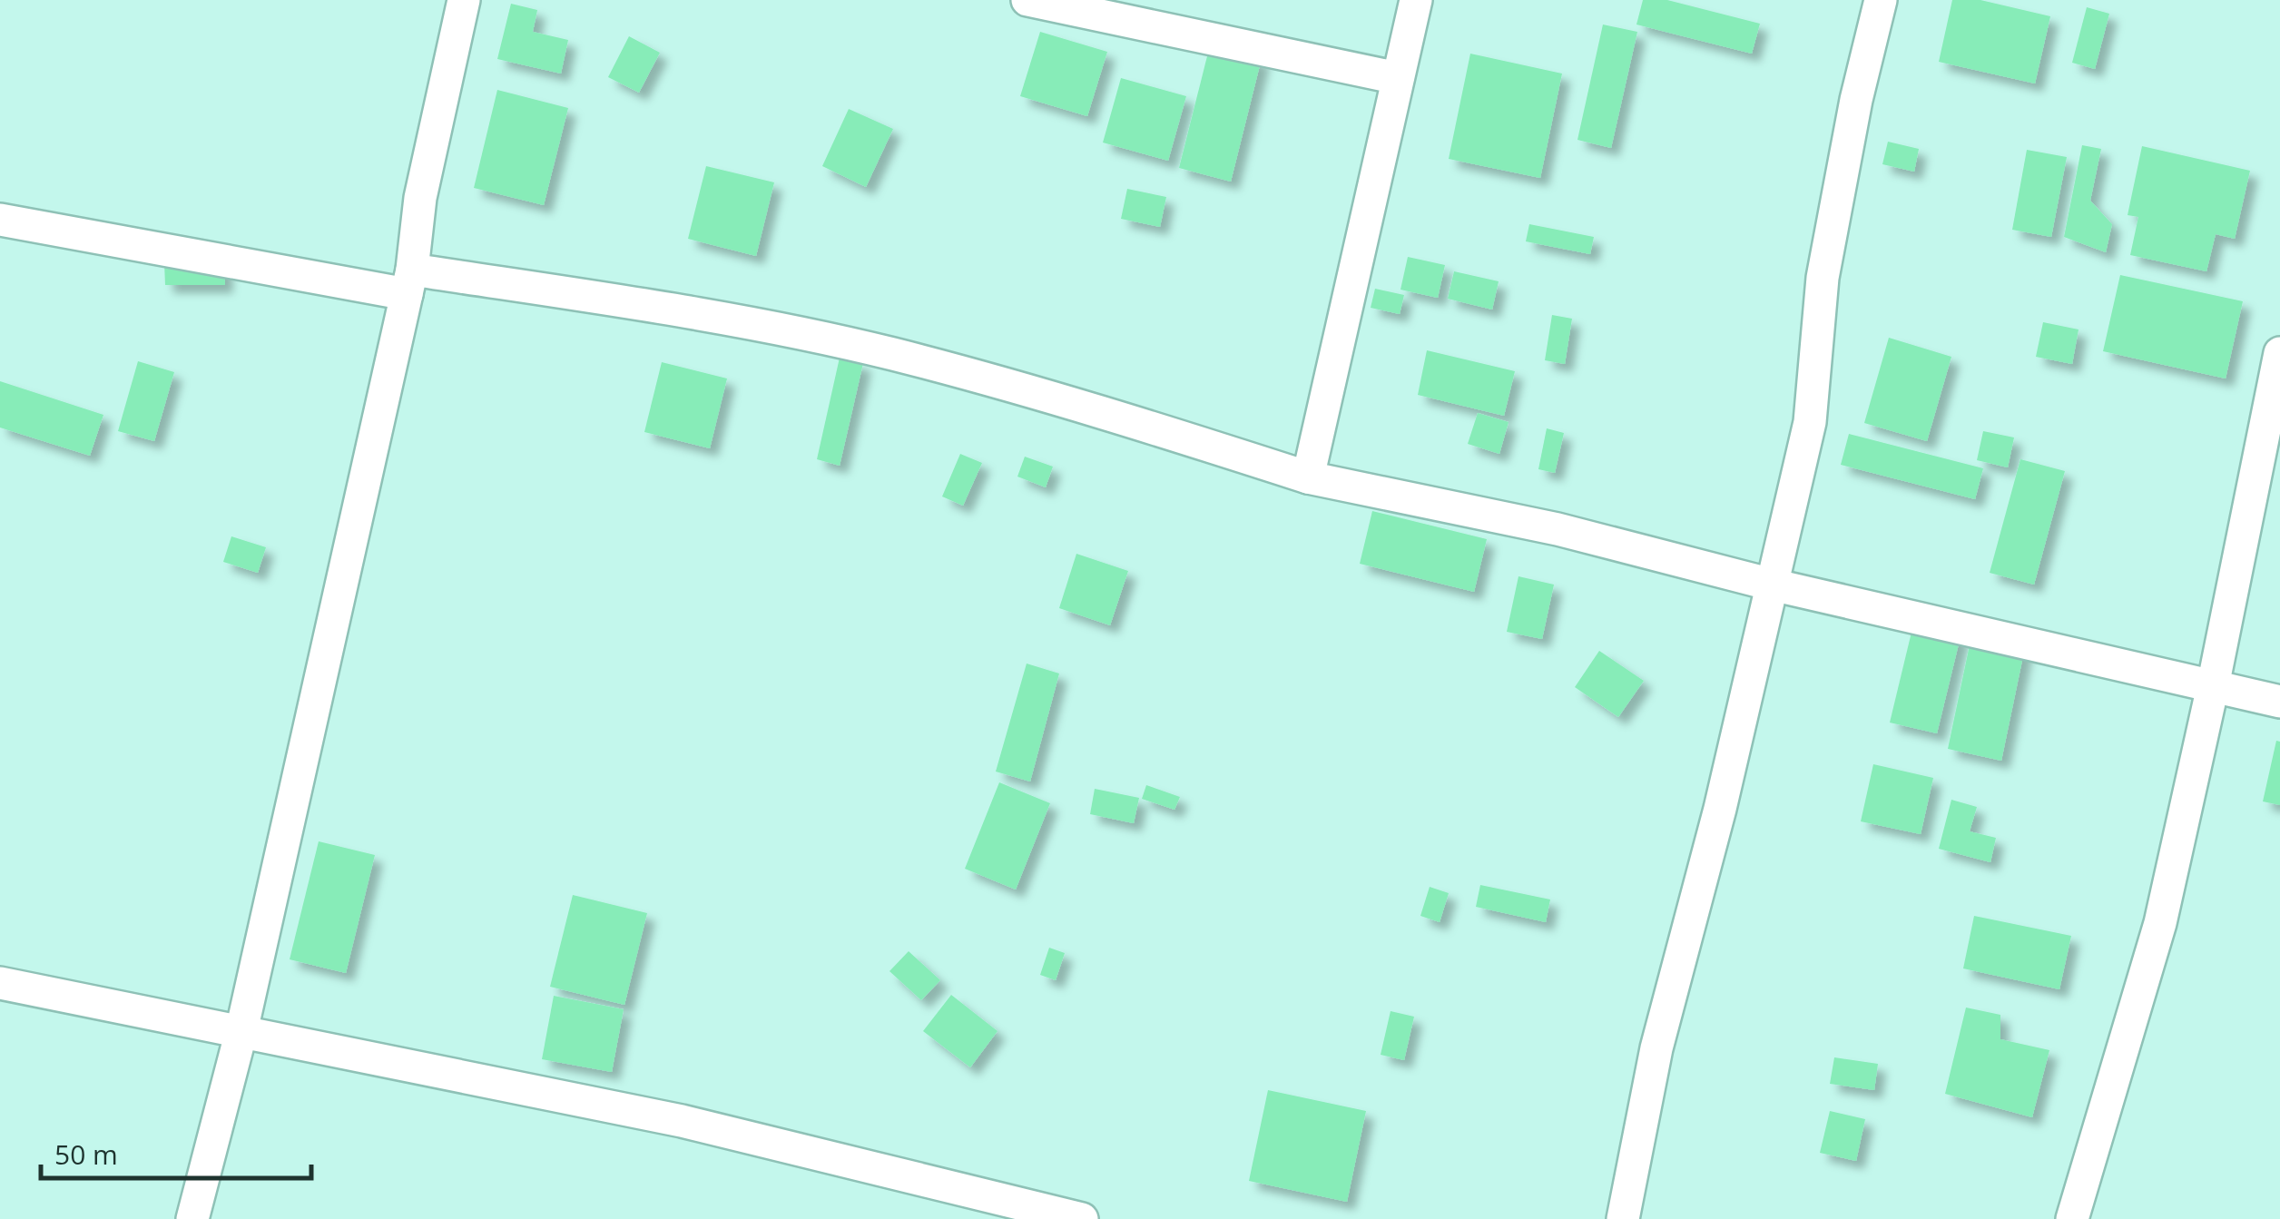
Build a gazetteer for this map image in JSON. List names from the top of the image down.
{
  "scale_bar": "50 m"
}
